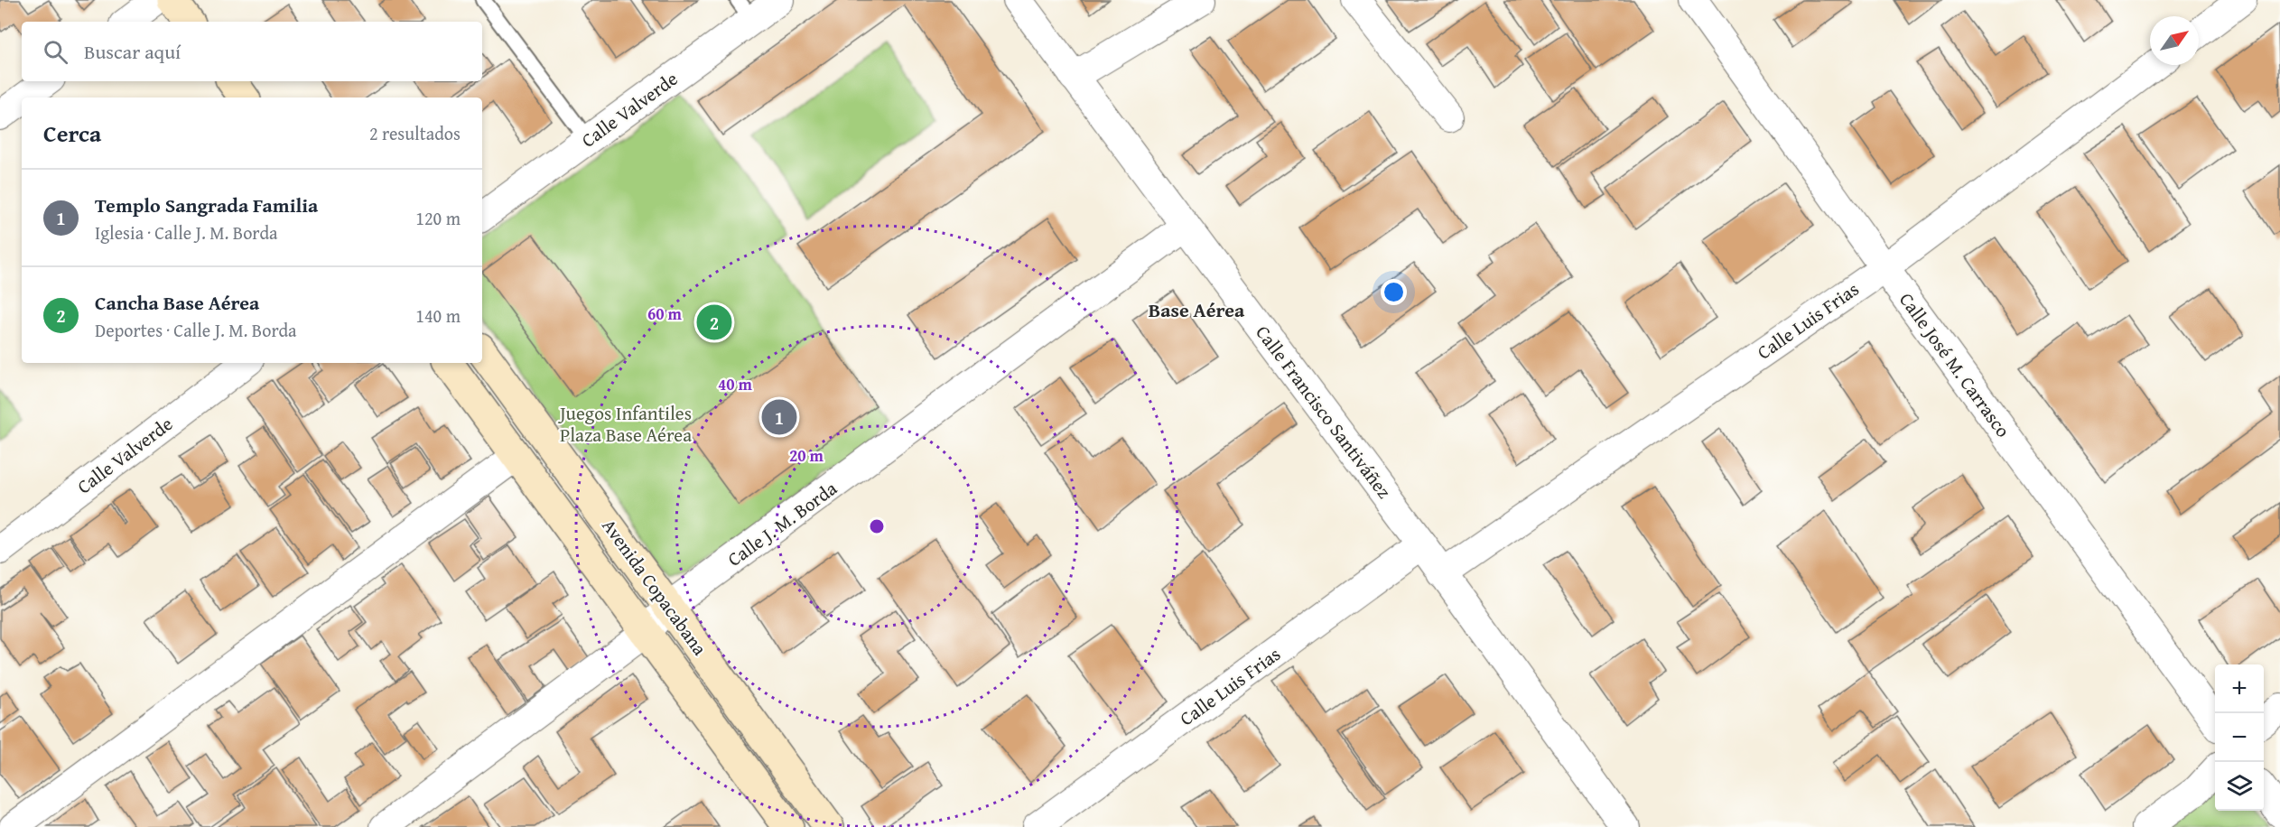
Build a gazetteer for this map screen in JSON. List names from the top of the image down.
{
  "streets": {
    "main road": ["Avenida Copacabana"],
    "street": [
      "Calle Valverde",
      "Calle Luis Frias",
      "Calle José M. Carrasco",
      "Calle Francisco Santiváñez",
      "Calle J. M. Borda"
    ]
  },
  "crossings": [
    ["Calle Luis Frias", "Calle José M. Carrasco"],
    ["Calle Luis Frias", "Calle Francisco Santiváñez"],
    ["Calle Francisco Santiváñez", "Calle J. M. Borda"],
    ["Calle J. M. Borda", "Avenida Copacabana"]
  ],
  "districts": ["Base Aérea"],
  "parks": ["Juegos Infantiles Plaza Base Aérea"],
  "north": "top right",
  "page": {
    "search": "Buscar aquí",
    "heading": ["Cerca", "2 resultados"],
    "list": [
      {
        "mark": "1",
        "name": "Templo Sangrada Familia",
        "note": "Iglesia · Calle J. M. Borda",
        "value": "120 m"
      },
      {
        "mark": "2",
        "name": "Cancha Base Aérea",
        "note": "Deportes · Calle J. M. Borda",
        "value": "140 m"
      }
    ],
    "pins": ["2", "1"],
    "map_buttons": ["+", "−"]
  },
  "rings": ["60 m", "40 m", "20 m"]
}
